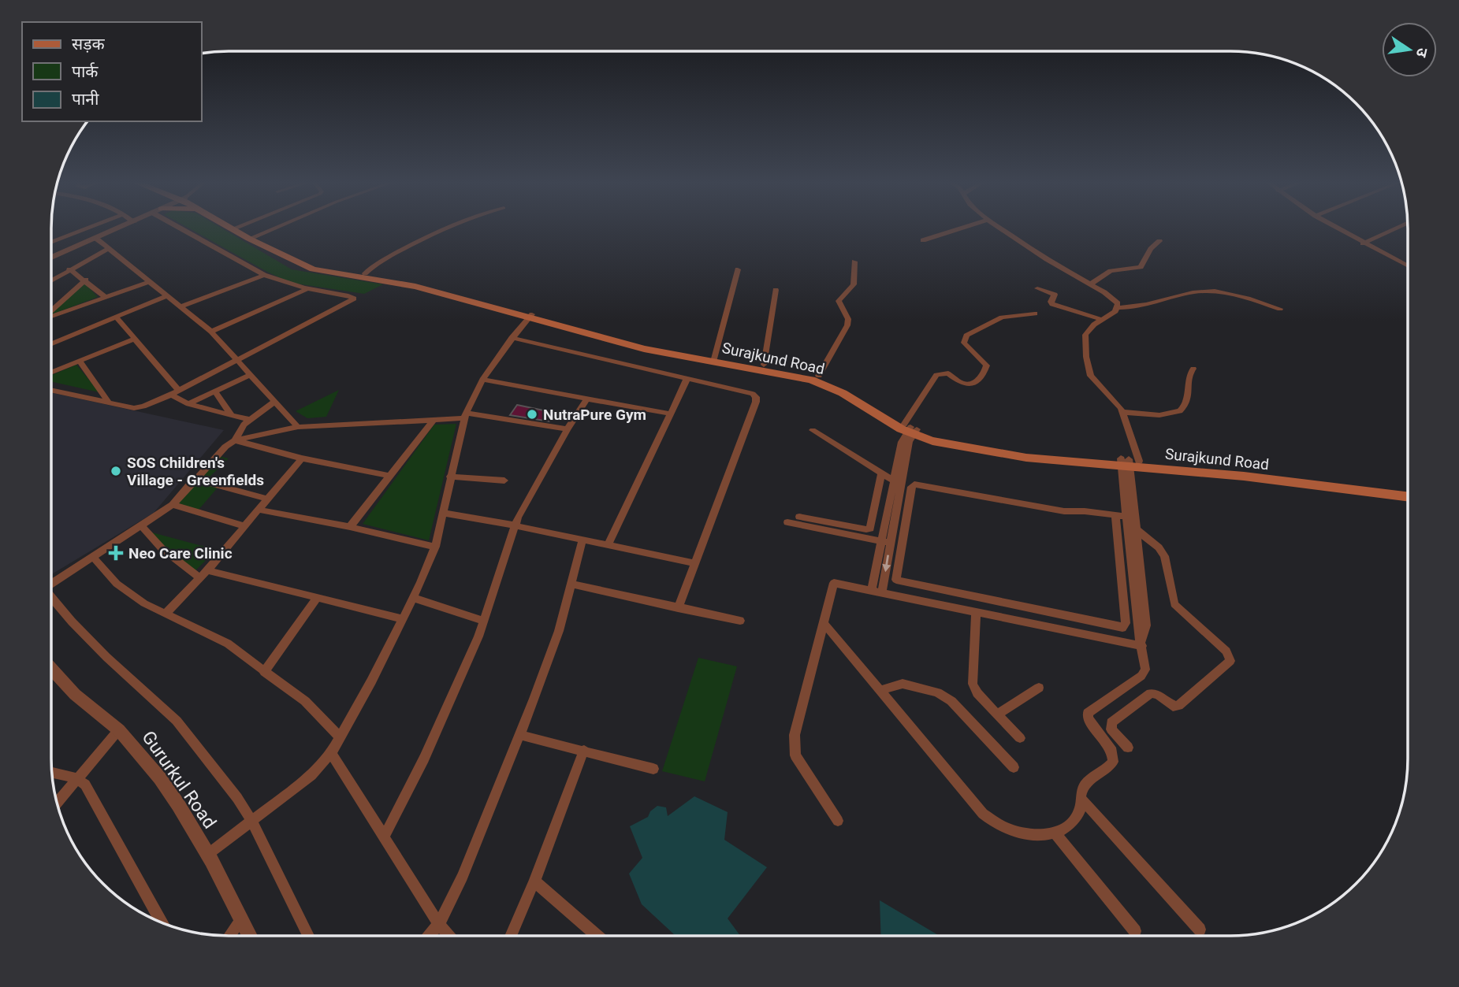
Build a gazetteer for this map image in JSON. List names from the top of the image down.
{
  "streets": {
    "main road": ["Surajkund Road"],
    "street": ["Gururkul Road"]
  },
  "places": {
    "other": ["NutraPure Gym", "SOS Children's Village - Greenfields"],
    "health": ["Neo Care Clinic"]
  },
  "legend": ["सड़क", "पार्क", "पानी"],
  "north": "right"
}
